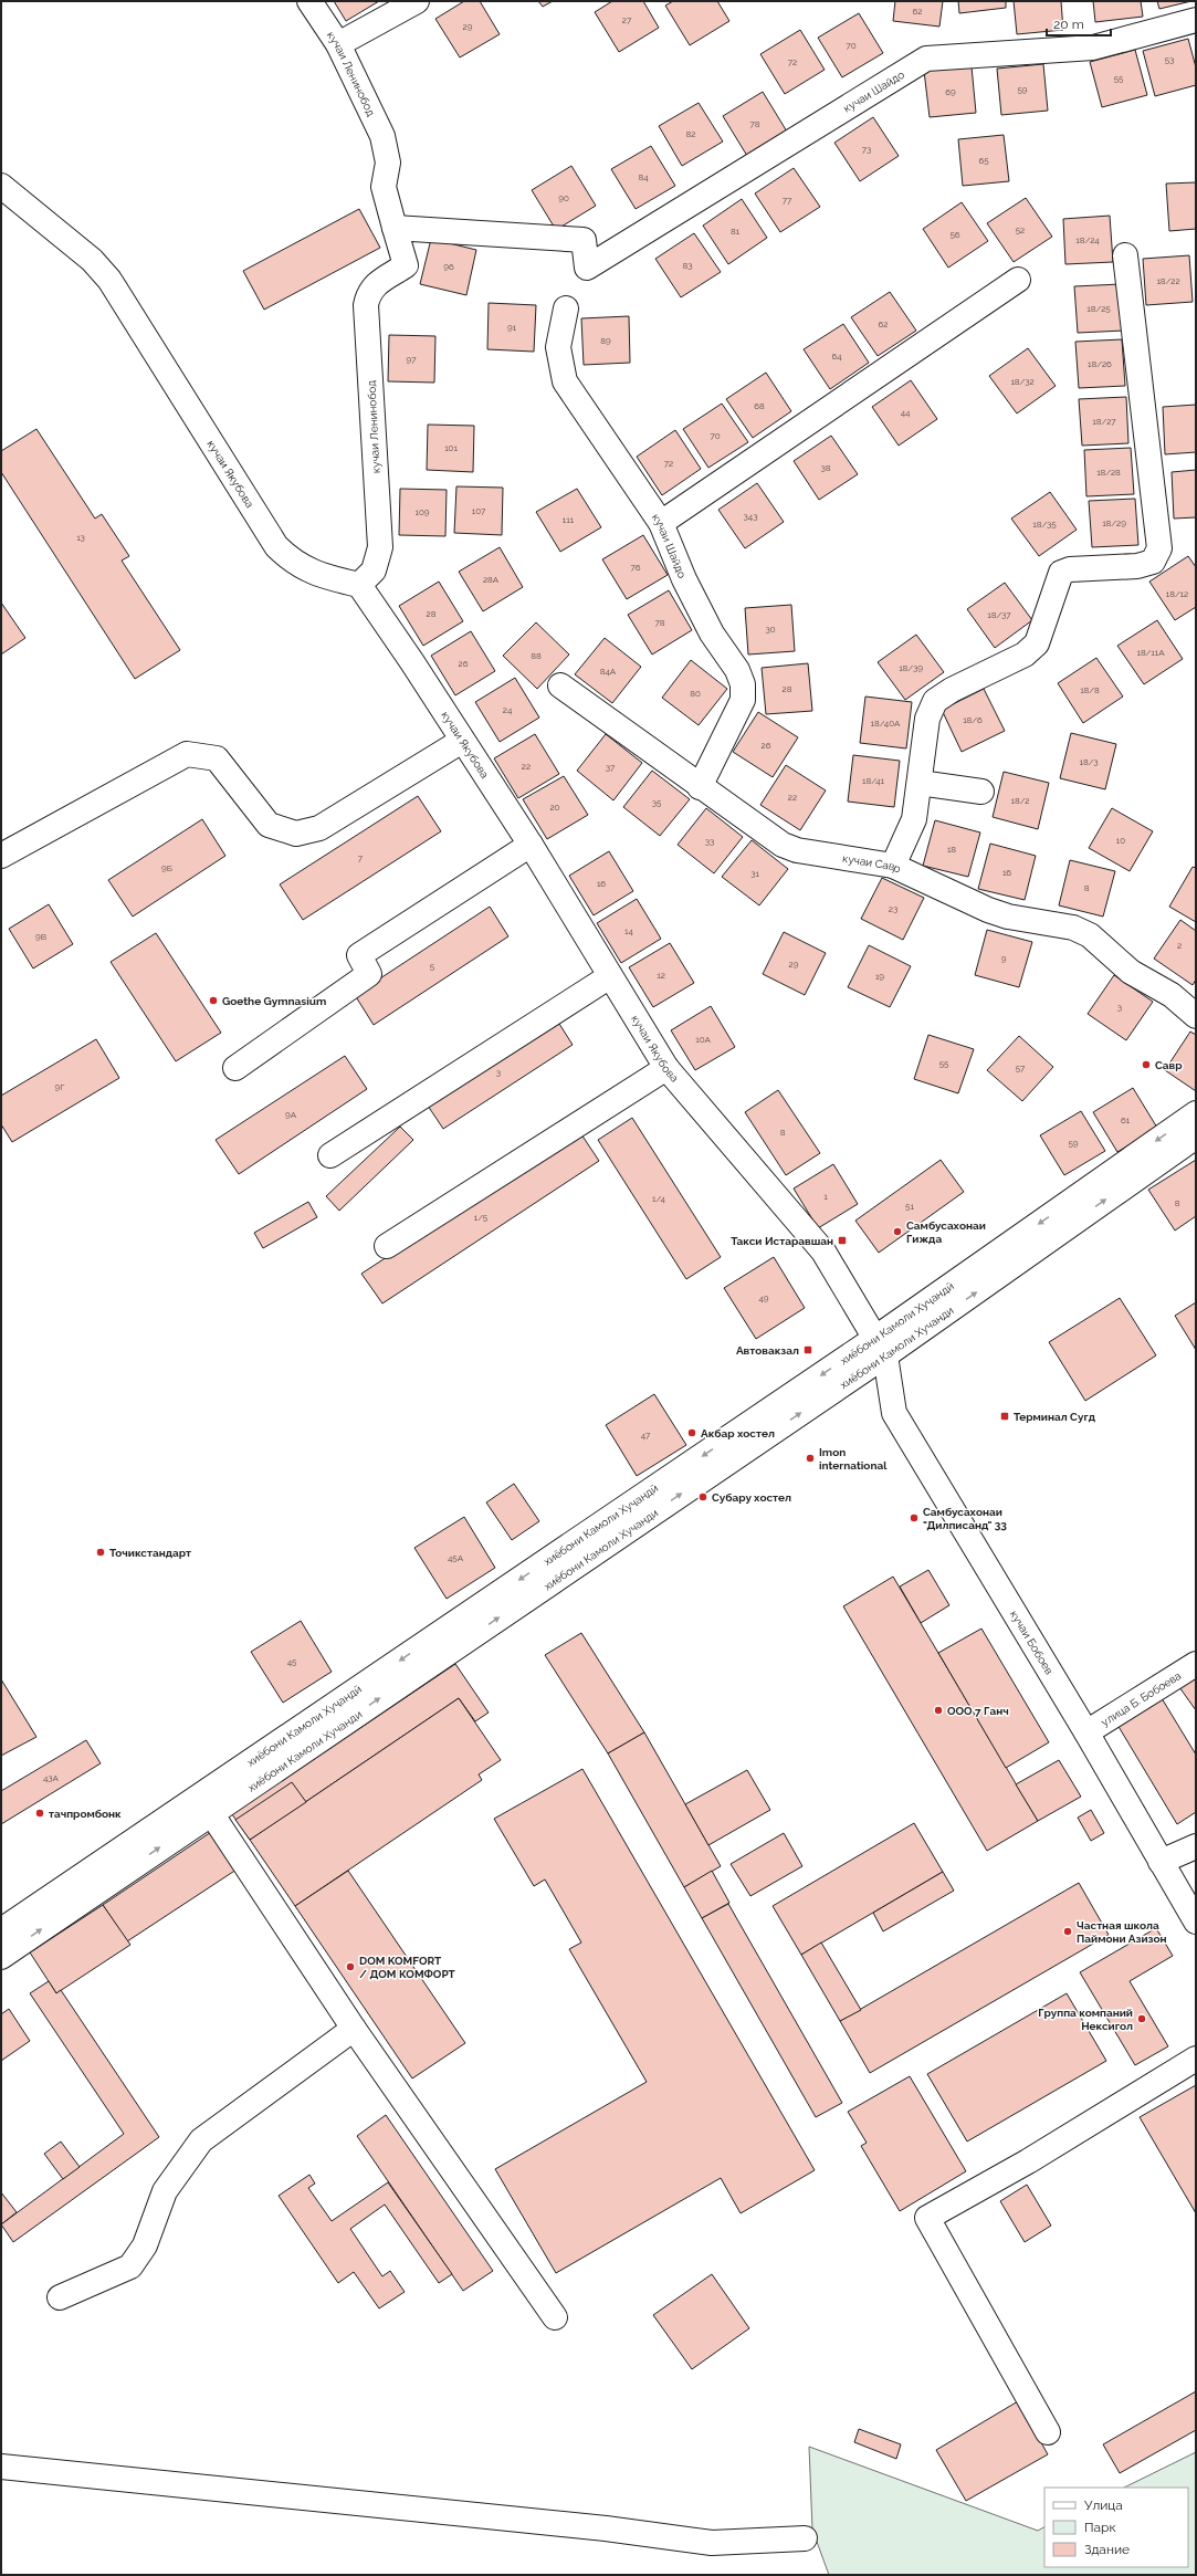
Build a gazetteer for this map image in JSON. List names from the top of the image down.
{
  "streets": {
    "street": [
      "кучаи Ленинобод",
      "кучаи Шайдо",
      "кучаи Якубова",
      "кучаи Савр",
      "хиёбони Камоли Хуҷандӣ",
      "хиёбони Камоли Хучанди",
      "кучаи Бобоев",
      "улица Б. Бобоева"
    ]
  },
  "crossings": [
    ["кучаи Ленинобод", "кучаи Шайдо"],
    ["кучаи Ленинобод", "кучаи Якубова"],
    ["кучаи Шайдо", "кучаи Савр"],
    ["кучаи Якубова", "хиёбони Камоли Хуҷандӣ"],
    ["кучаи Якубова", "хиёбони Камоли Хучанди"],
    ["кучаи Якубова", "кучаи Бобоев"],
    ["хиёбони Камоли Хуҷандӣ", "хиёбони Камоли Хучанди"],
    ["хиёбони Камоли Хуҷандӣ", "кучаи Бобоев"],
    ["хиёбони Камоли Хучанди", "кучаи Бобоев"],
    ["кучаи Бобоев", "улица Б. Бобоева"]
  ],
  "one_way": ["хиёбони Камоли Хуҷандӣ", "хиёбони Камоли Хучанди"],
  "places": {
    "other": [
      "Goethe Gymnasium",
      "Савр",
      "Самбусахонаи Гижда",
      "Акбар хостел",
      "Imon international",
      "Субару хостел",
      "Самбусахонаи \"Дилписанд\" 33",
      "Точикстандарт",
      "ООО 7 Ганч",
      "тачпромбонк",
      "Частная школа Паймони Азизон",
      "DOM KOMFORT / ДОМ КОМФОРТ",
      "Группа компаний Нексигол"
    ],
    "transit": ["Такси Истаравшан", "Автовакзал", "Терминал Сугд"]
  },
  "house_numbers": [
    "62",
    "27",
    "29",
    "70",
    "53",
    "72",
    "55",
    "59",
    "69",
    "78",
    "82",
    "73",
    "65",
    "84",
    "90",
    "77",
    "52",
    "81",
    "56",
    "18/24",
    "83",
    "96",
    "18/22",
    "18/25",
    "62",
    "91",
    "89",
    "64",
    "97",
    "18/26",
    "18/32",
    "68",
    "44",
    "18/27",
    "70",
    "101",
    "72",
    "38",
    "18/28",
    "107",
    "109",
    "343",
    "111",
    "18/29",
    "18/35",
    "13",
    "76",
    "28А",
    "18/12",
    "28",
    "18/37",
    "78",
    "30",
    "18/11А",
    "88",
    "26",
    "18/39",
    "84А",
    "28",
    "18/8",
    "80",
    "24",
    "18/6",
    "18/40А",
    "26",
    "18/3",
    "22",
    "37",
    "18/41",
    "22",
    "18/2",
    "35",
    "20",
    "10",
    "33",
    "18",
    "7",
    "9Б",
    "16",
    "31",
    "16",
    "8",
    "23",
    "14",
    "9В",
    "2",
    "9",
    "29",
    "5",
    "12",
    "19",
    "3",
    "10А",
    "55",
    "57",
    "3",
    "9Г",
    "9А",
    "61",
    "8",
    "59",
    "1",
    "1/4",
    "8",
    "51",
    "1/5",
    "49",
    "47",
    "45А",
    "45",
    "43А"
  ],
  "legend": ["Улица", "Парк", "Здание"],
  "scale_bar": "20 m"
}
